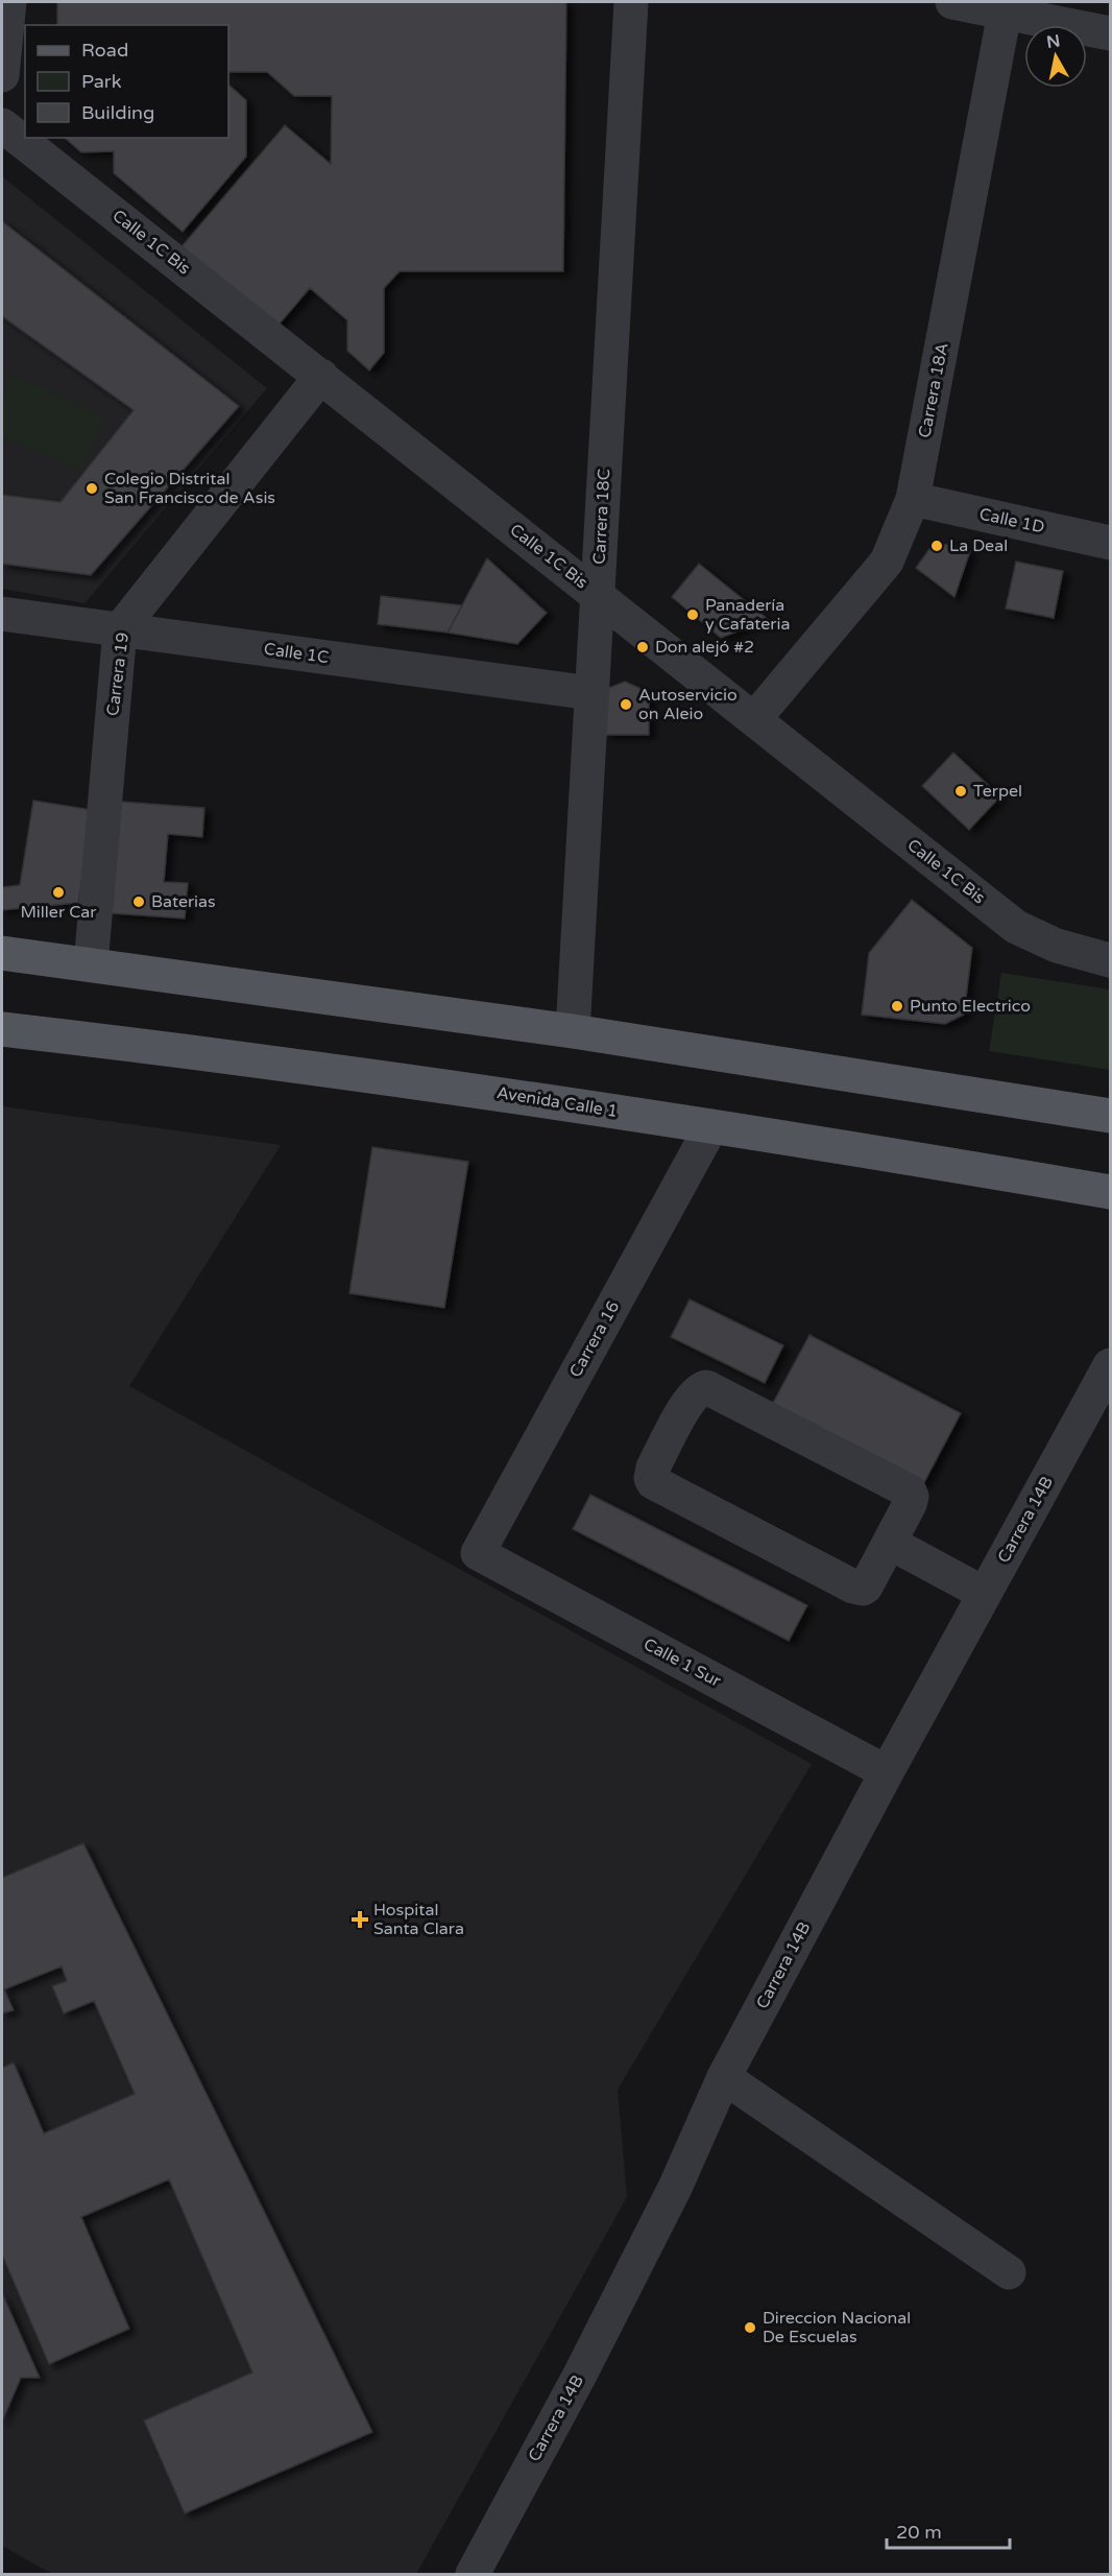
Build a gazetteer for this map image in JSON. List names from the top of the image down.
{
  "streets": {
    "main road": ["Avenida Calle 1"],
    "street": [
      "Calle 1C Bis",
      "Carrera 18A",
      "Carrera 18C",
      "Calle 1D",
      "Calle 1C",
      "Carrera 19",
      "Carrera 16",
      "Carrera 14B",
      "Calle 1 Sur"
    ]
  },
  "crossings": [
    ["Calle 1C Bis", "Carrera 18A"],
    ["Calle 1C Bis", "Carrera 18C"],
    ["Calle 1C Bis", "Carrera 19"],
    ["Carrera 18A", "Calle 1D"],
    ["Carrera 18C", "Calle 1C"],
    ["Calle 1C", "Carrera 19"],
    ["Avenida Calle 1", "Carrera 16"],
    ["Carrera 16", "Calle 1 Sur"],
    ["Carrera 14B", "Calle 1 Sur"]
  ],
  "places": {
    "other": [
      "Colegio Distrital San Francisco de Asis",
      "La Deal",
      "Panadería y Cafateria",
      "Don alejó #2",
      "Autoservicio on Aleio",
      "Terpel",
      "Miller Car",
      "Baterias",
      "Punto Electrico",
      "Direccion Nacional De Escuelas"
    ],
    "health": ["Hospital Santa Clara"]
  },
  "legend": ["Road", "Park", "Building"],
  "scale_bar": "20 m",
  "north": "top"
}
